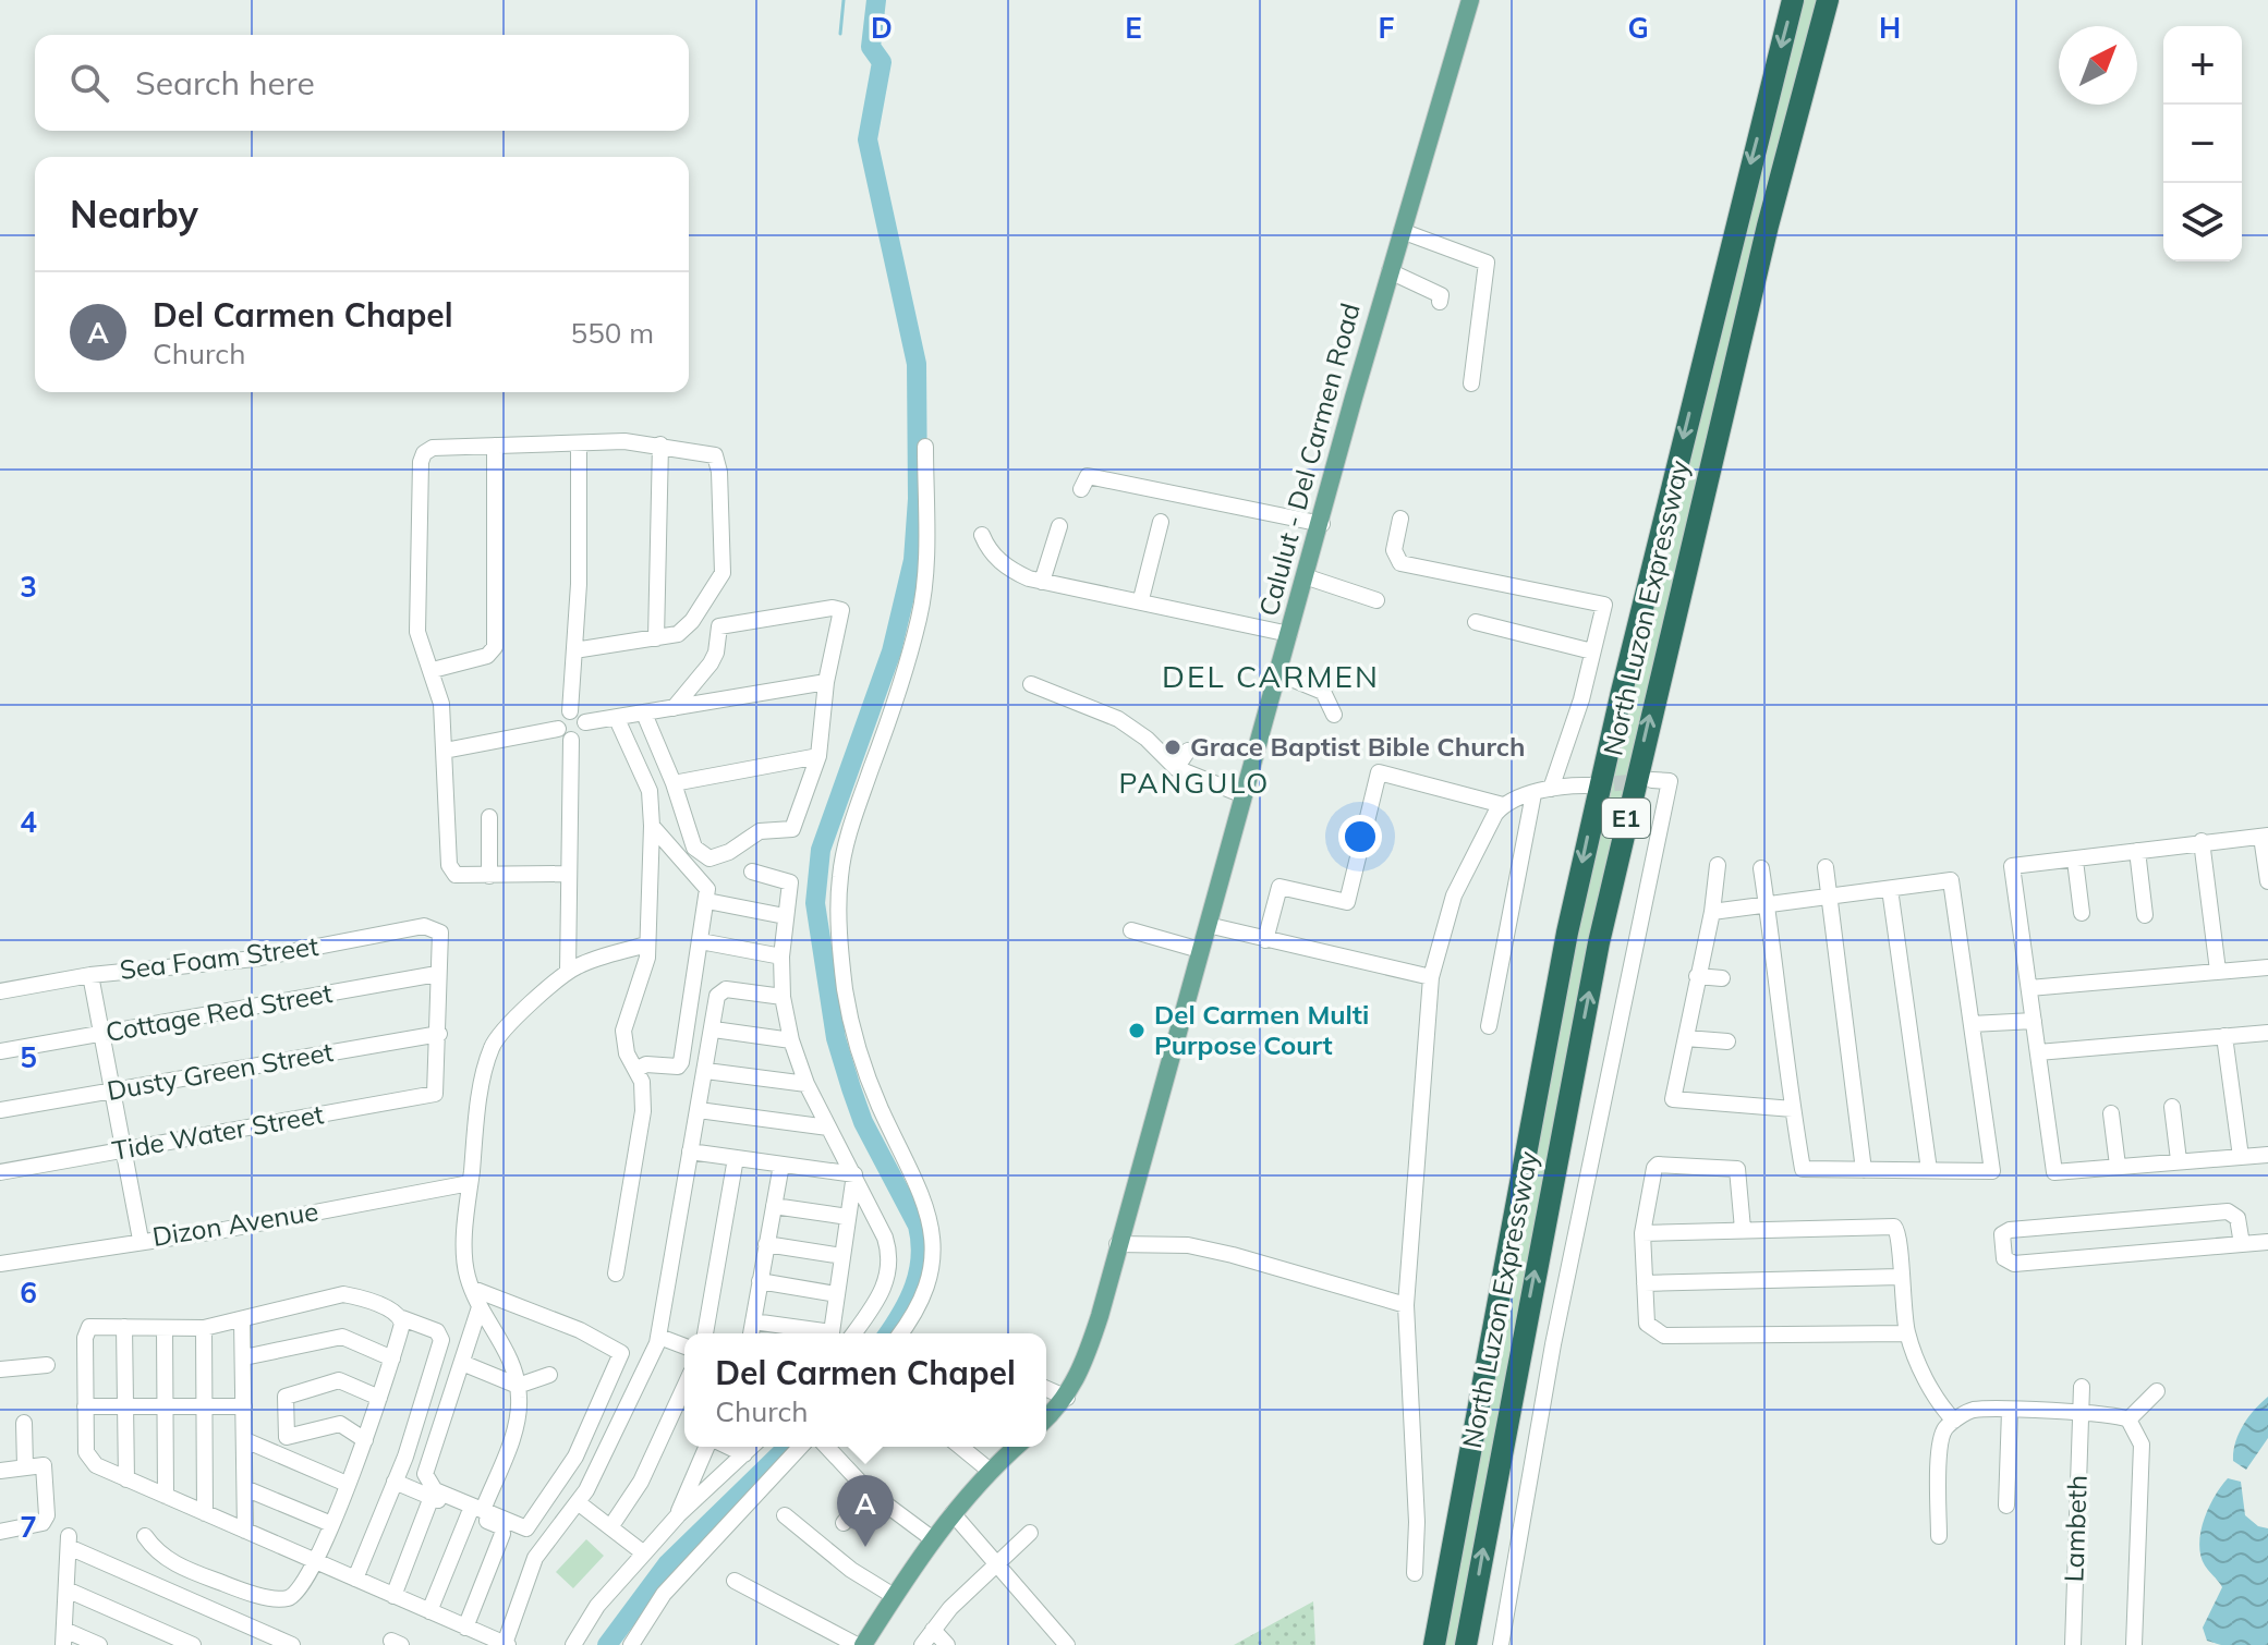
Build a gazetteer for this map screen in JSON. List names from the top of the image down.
{
  "streets": {
    "highway": ["North Luzon Expressway", "E1"],
    "main road": ["Calulut - Del Carmen Road"],
    "street": [
      "Sea Foam Street",
      "Cottage Red Street",
      "Dusty Green Street",
      "Tide Water Street",
      "Dizon Avenue",
      "Lambeth"
    ]
  },
  "crossings": [
    ["Sea Foam Street", "Cottage Red Street"],
    ["Dusty Green Street", "Tide Water Street"]
  ],
  "districts": ["DEL CARMEN", "PANGULO"],
  "places": ["Grace Baptist Bible Church", "Del Carmen Multi Purpose Court"],
  "north": "top right",
  "page": {
    "map_buttons": ["+", "−"],
    "search": "Search here",
    "heading": "Nearby",
    "list": [
      {
        "mark": "A",
        "name": "Del Carmen Chapel",
        "note": "Church",
        "value": "550 m"
      }
    ],
    "popup": ["Del Carmen Chapel", "Church"],
    "pins": "A"
  },
  "grid": {
    "columns": [
      "D",
      "E",
      "F",
      "G",
      "H"
    ],
    "rows": [
      "3",
      "4",
      "5",
      "6",
      "7"
    ]
  }
}
